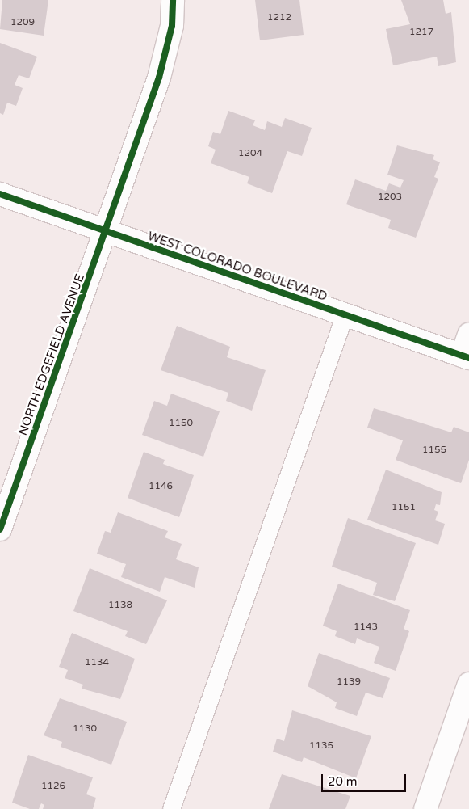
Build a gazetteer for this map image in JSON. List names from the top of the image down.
{
  "streets": {
    "street": ["WEST COLORADO BOULEVARD", "NORTH EDGEFIELD AVENUE"]
  },
  "crossings": [
    ["WEST COLORADO BOULEVARD", "NORTH EDGEFIELD AVENUE"]
  ],
  "house_numbers": [
    "1212",
    "1209",
    "1217",
    "1204",
    "1203",
    "1150",
    "1155",
    "1146",
    "1151",
    "1138",
    "1143",
    "1134",
    "1139",
    "1130",
    "1135",
    "1126"
  ],
  "scale_bar": "20 m"
}
